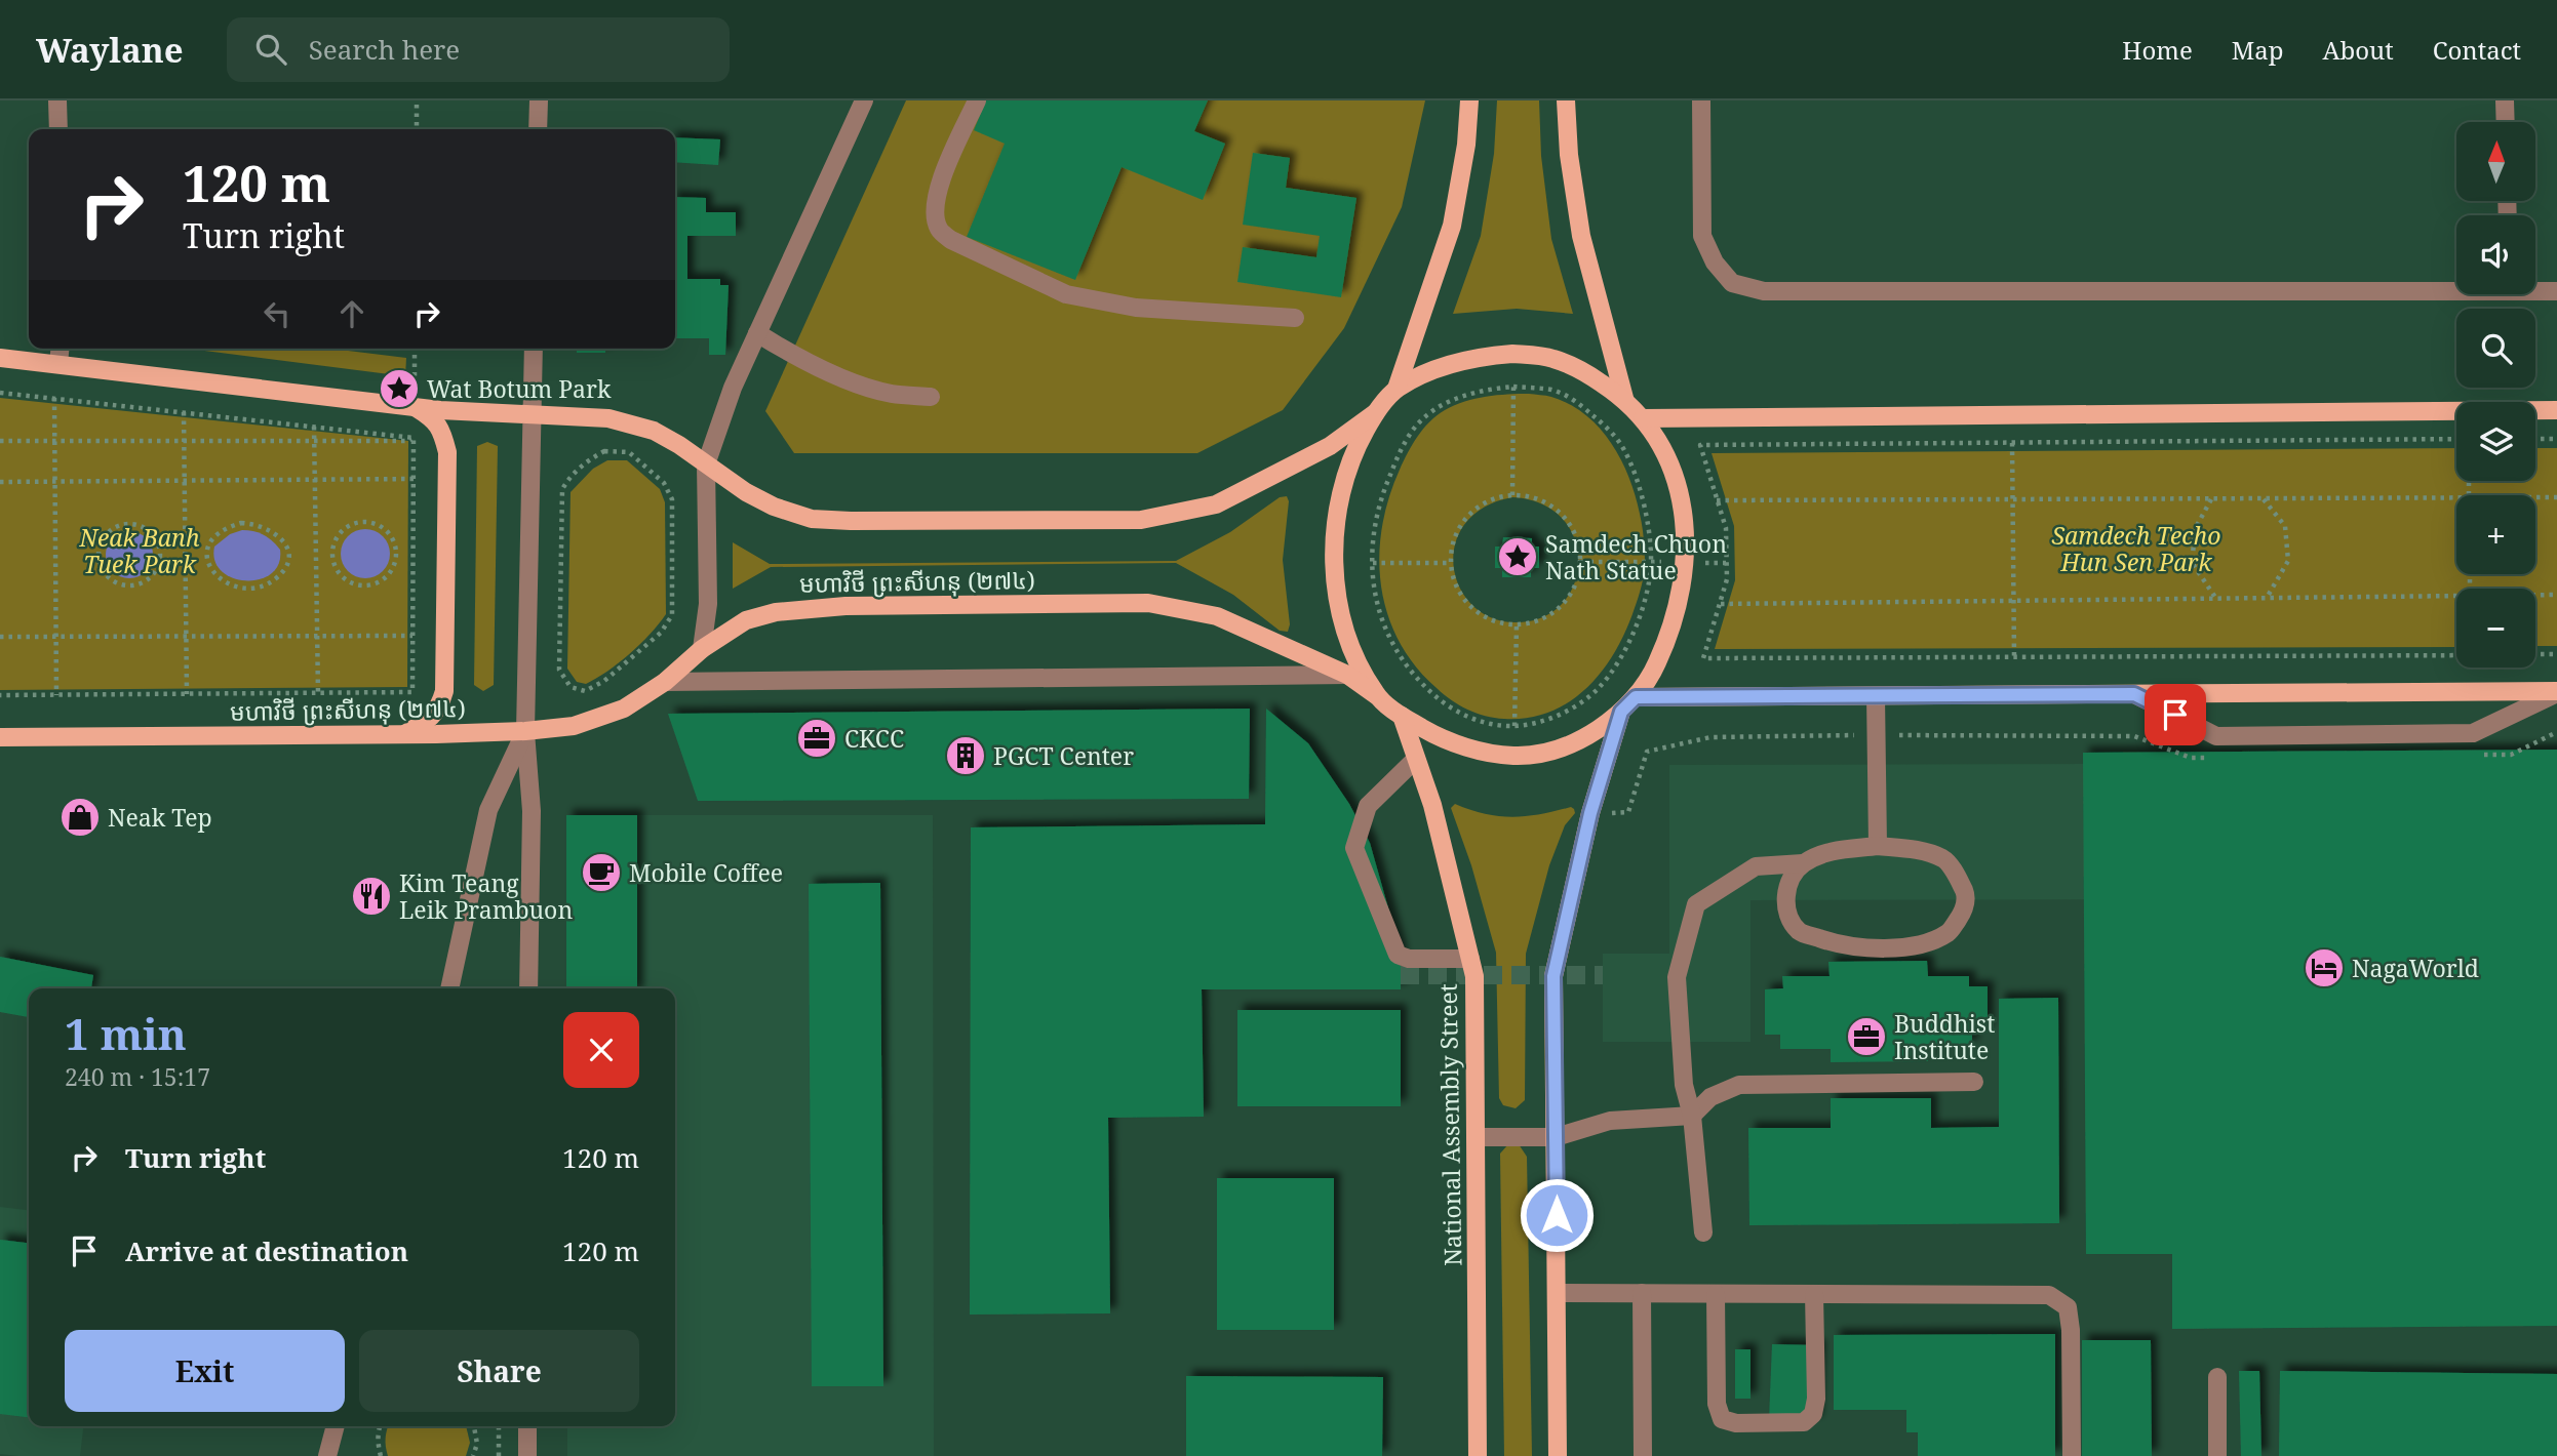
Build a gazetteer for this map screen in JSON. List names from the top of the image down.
{
  "streets": {
    "main road": ["មហាវិថី ព្រះសីហនុ (២៧៤)", "National Assembly Street"]
  },
  "crossings": [
    ["មហាវិថី ព្រះសីហនុ (២៧៤)", "National Assembly Street"]
  ],
  "parks": ["Samdech Techo Hun Sen Park", "Neak Banh Tuek Park"],
  "places": {
    "place": ["Wat Botum Park", "Samdech Chuon Nath Statue"],
    "office": ["CKCC", "Buddhist Institute"],
    "building": ["PGCT Center"],
    "shop": ["Neak Tep"],
    "cafe": ["Mobile Coffee"],
    "restaurant": ["Kim Teang Leik Prambuon"],
    "hotel": ["NagaWorld"]
  },
  "north": "top",
  "page": {
    "header": "Waylane",
    "search": "Search here",
    "nav": [
      "Home",
      "Map",
      "About",
      "Contact"
    ],
    "map_buttons": ["+", "−"],
    "turn": ["120 m", "Turn right"],
    "heading": ["1 min", "240 m · 15:17"],
    "list": [
      {
        "name": "Turn right",
        "value": "120 m"
      },
      {
        "name": "Arrive at destination",
        "value": "120 m"
      }
    ],
    "buttons": ["Exit", "Share"]
  }
}
